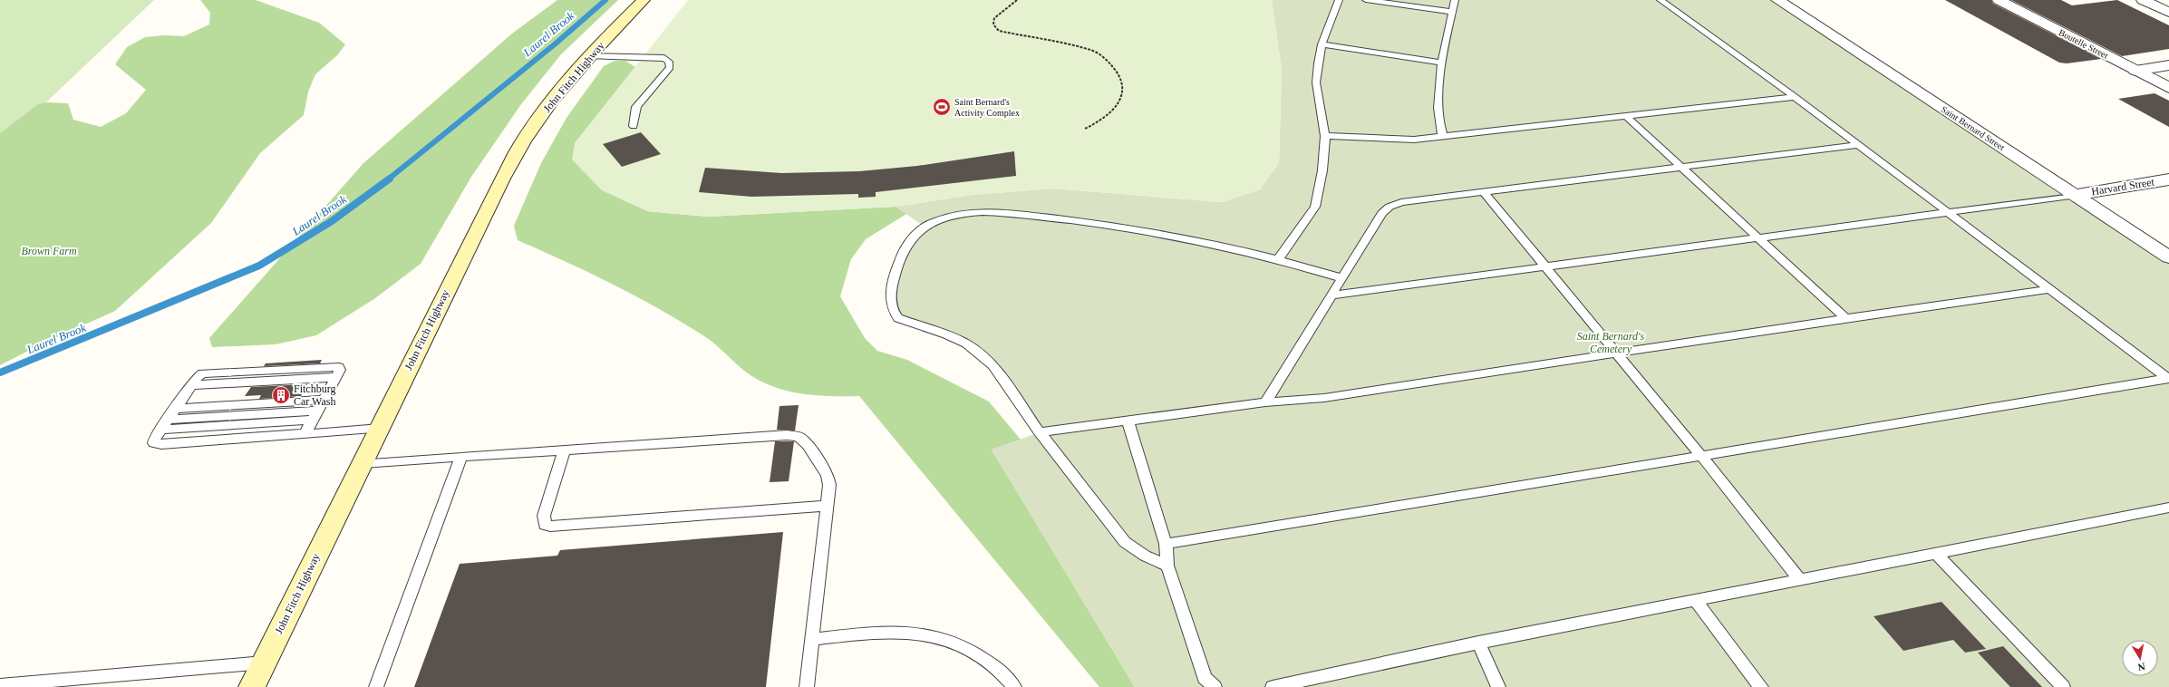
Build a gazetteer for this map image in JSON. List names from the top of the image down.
{
  "streets": {
    "main road": ["John Fitch Highway"],
    "street": ["Boutelle Street", "Saint Bernard Street", "Harvard Street"]
  },
  "crossings": [
    ["Saint Bernard Street", "Harvard Street"]
  ],
  "water": ["Laurel Brook"],
  "parks": ["Brown Farm", "Saint Bernard's Cemetery"],
  "places": {
    "sports": ["Saint Bernard's Activity Complex"],
    "building": ["Fitchburg Car Wash"]
  },
  "north": "bottom"
}
